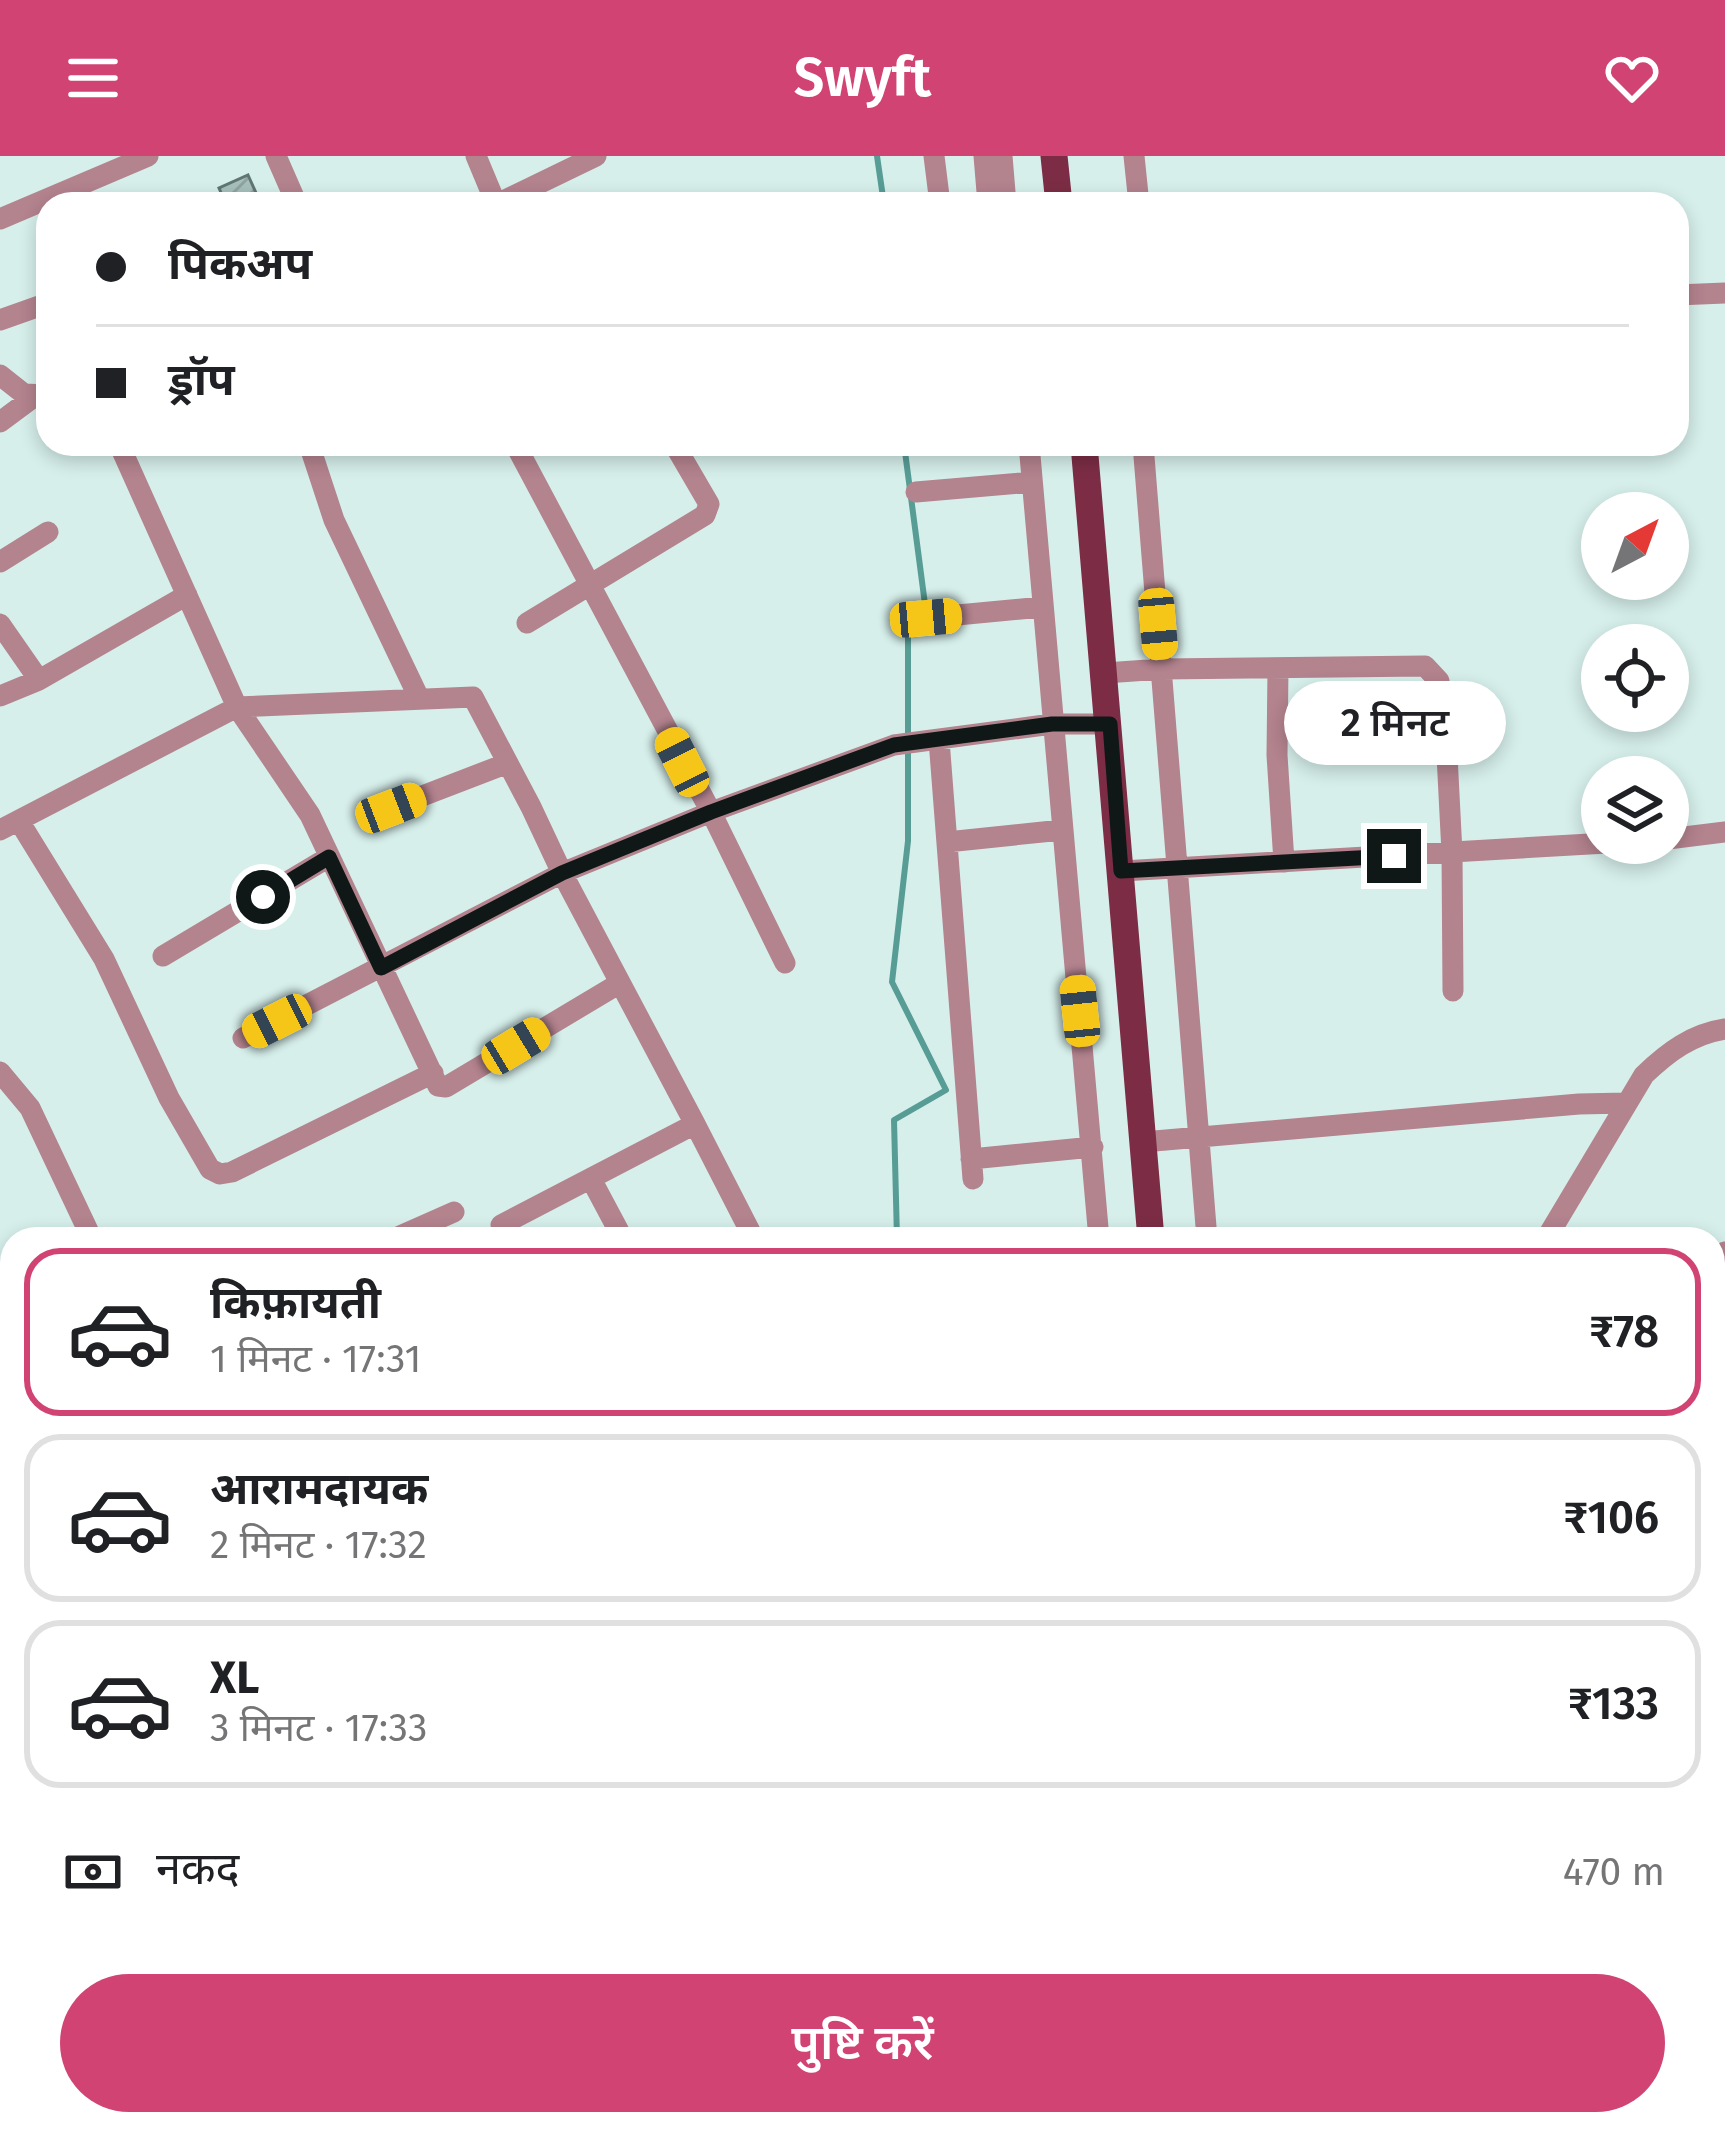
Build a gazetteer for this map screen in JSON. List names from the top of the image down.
{
  "north": "top right",
  "page": {
    "header": "Swyft",
    "banner": ["पिकअप", "ड्रॉप"],
    "bubble": "2 मिनट",
    "list": [
      {
        "name": "किफ़ायती",
        "note": "1 मिनट · 17:31",
        "value": "₹78"
      },
      {
        "name": "आरामदायक",
        "note": "2 मिनट · 17:32",
        "value": "₹106"
      },
      {
        "name": "XL",
        "note": "3 मिनट · 17:33",
        "value": "₹133"
      }
    ],
    "pay": ["नकद", "470 m"],
    "buttons": "पुष्टि करें"
  }
}
